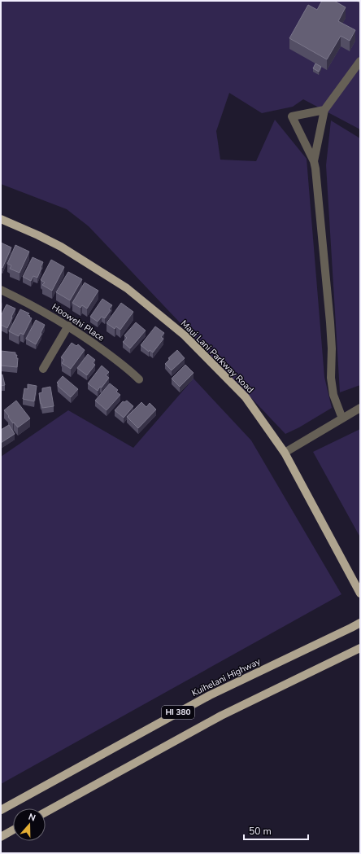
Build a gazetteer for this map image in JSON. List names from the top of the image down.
{
  "streets": {
    "main road": ["Maui Lani Parkway Road", "Kuihelani Highway", "HI 380"],
    "street": ["Hoowehi Place"]
  },
  "scale_bar": "50 m",
  "north": "top"
}
